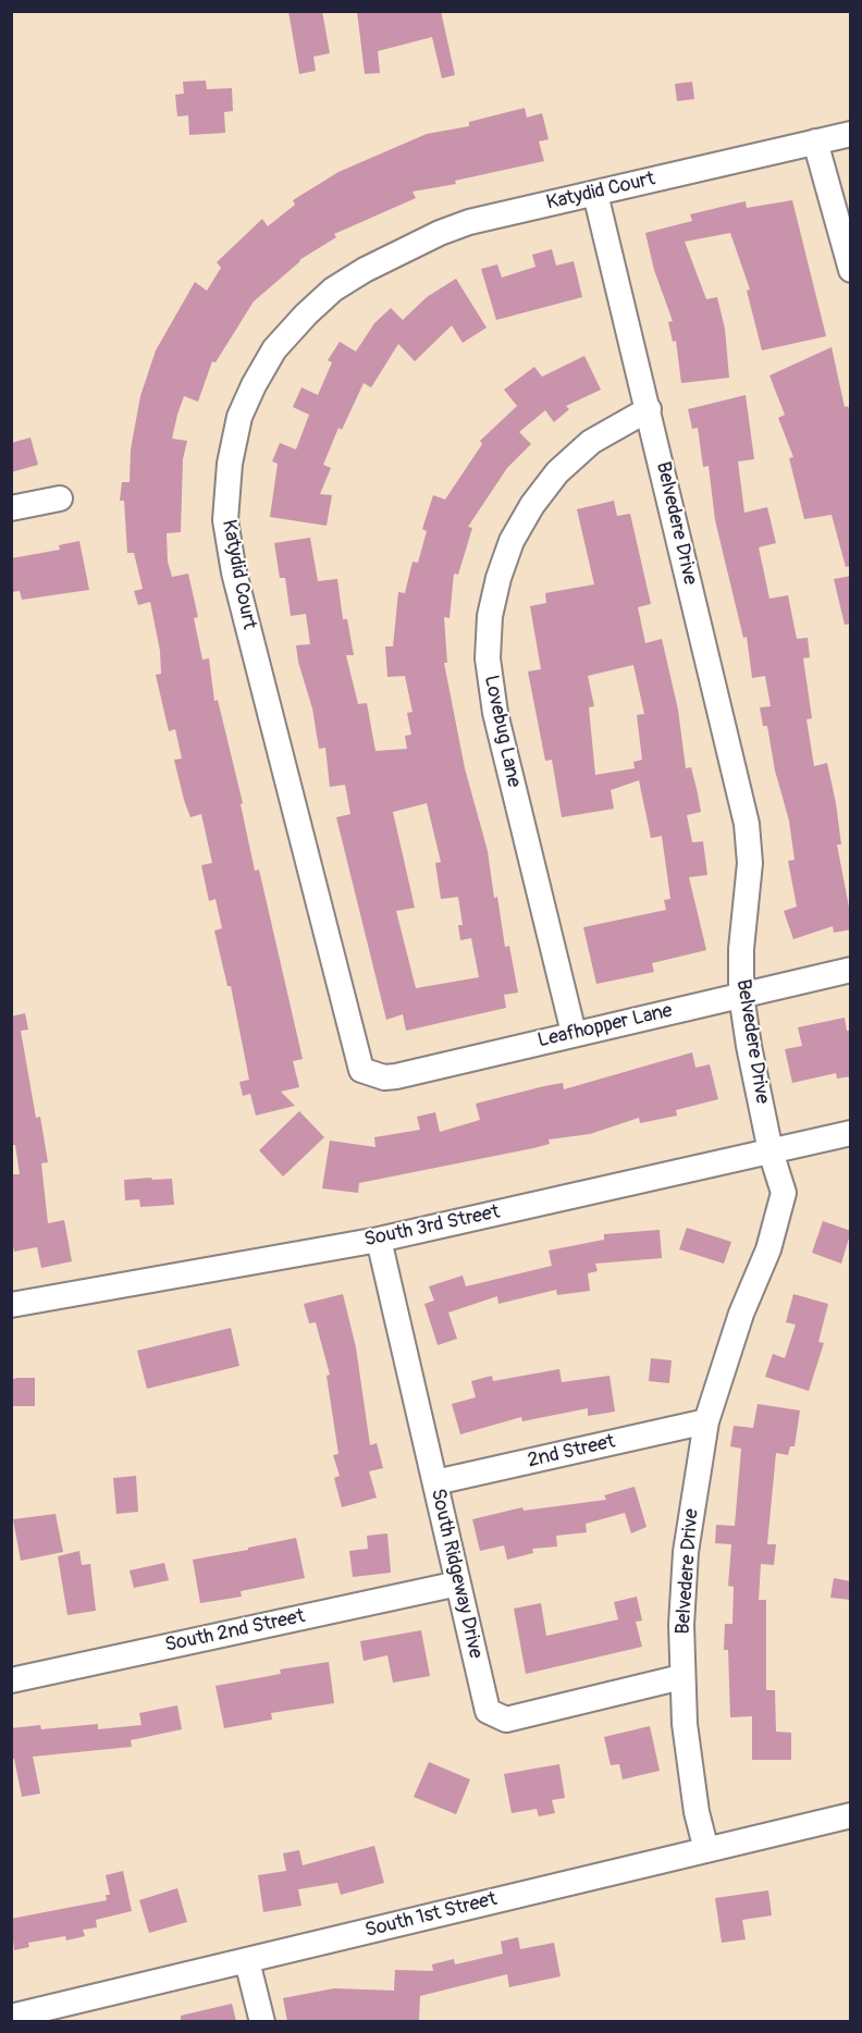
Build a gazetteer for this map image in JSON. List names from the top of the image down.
{
  "streets": {
    "street": [
      "Katydid Court",
      "Belvedere Drive",
      "Lovebug Lane",
      "Leafhopper Lane",
      "South 3rd Street",
      "2nd Street",
      "South Ridgeway Drive",
      "South 2nd Street",
      "South 1st Street"
    ]
  },
  "crossings": [
    ["Katydid Court", "Belvedere Drive"],
    ["Katydid Court", "Leafhopper Lane"],
    ["Belvedere Drive", "Lovebug Lane"],
    ["Belvedere Drive", "Leafhopper Lane"],
    ["Belvedere Drive", "South 3rd Street"],
    ["Belvedere Drive", "2nd Street"],
    ["Belvedere Drive", "South Ridgeway Drive"],
    ["Belvedere Drive", "South 1st Street"],
    ["Lovebug Lane", "Leafhopper Lane"],
    ["South 3rd Street", "South Ridgeway Drive"],
    ["2nd Street", "South Ridgeway Drive"],
    ["South Ridgeway Drive", "South 2nd Street"]
  ]
}
